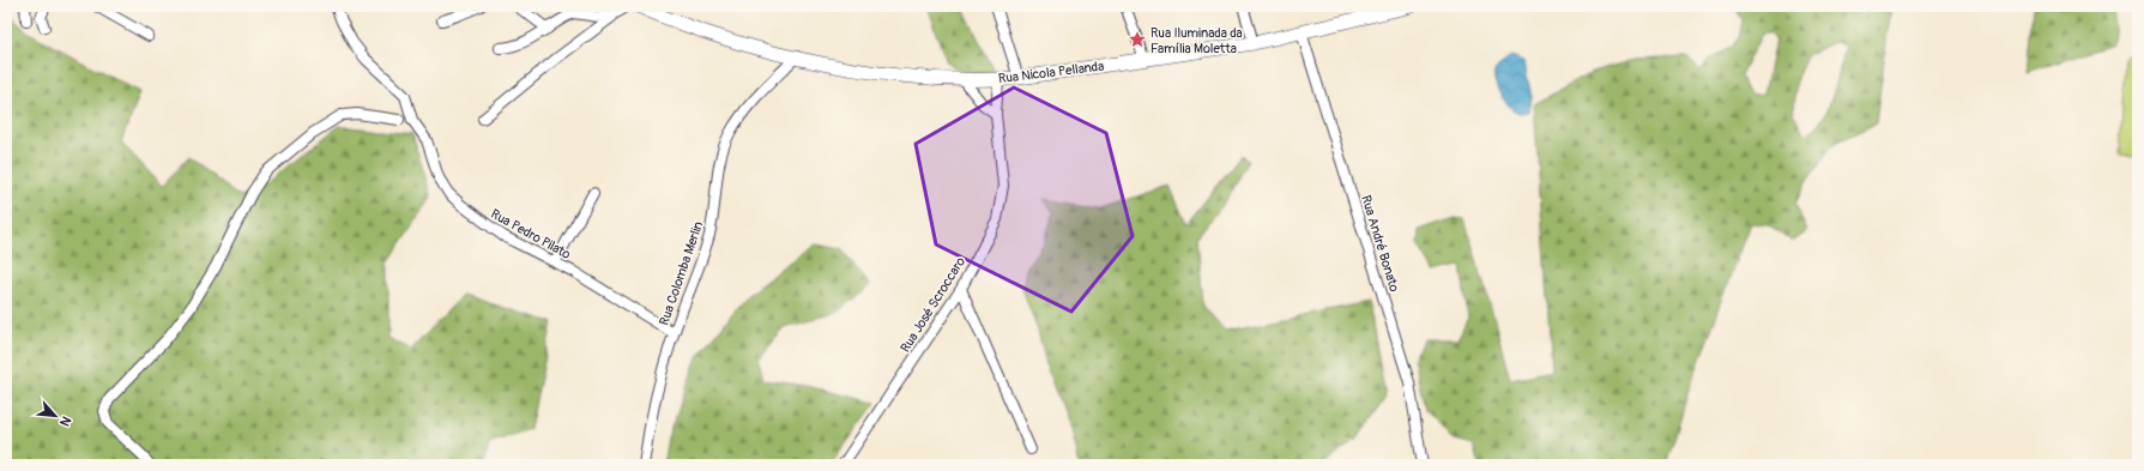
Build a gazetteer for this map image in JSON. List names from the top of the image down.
{
  "streets": {
    "main road": ["Rua Nicola Pellanda"],
    "street": [
      "Rua Pedro Pilato",
      "Rua André Bonato",
      "Rua Colomba Merlin",
      "Rua José Scroccaro"
    ]
  },
  "crossings": [
    ["Rua Nicola Pellanda", "Rua André Bonato"],
    ["Rua Nicola Pellanda", "Rua Colomba Merlin"],
    ["Rua Nicola Pellanda", "Rua José Scroccaro"],
    ["Rua Pedro Pilato", "Rua Colomba Merlin"]
  ],
  "places": {
    "place": ["Rua Iluminada da Família Moletta"]
  },
  "north": "bottom right"
}
